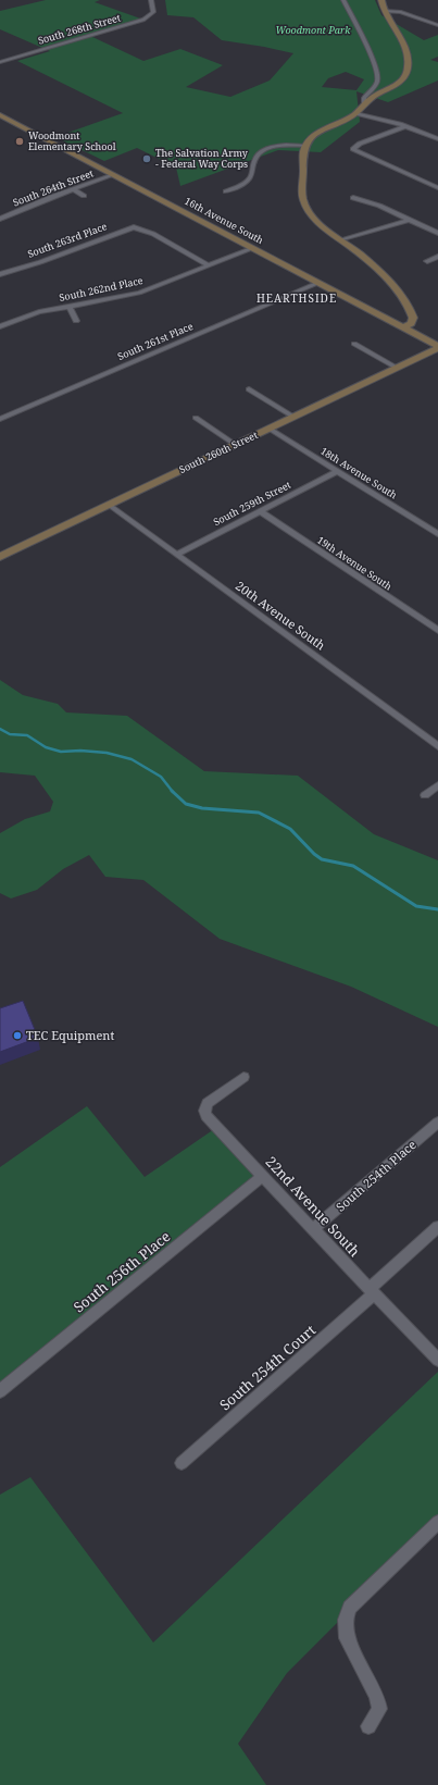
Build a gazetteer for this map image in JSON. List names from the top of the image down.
{
  "streets": {
    "main road": ["16th Avenue South", "South 260th Street"],
    "street": [
      "South 268th Street",
      "South 264th Street",
      "South 263rd Place",
      "South 262nd Place",
      "South 261st Place",
      "18th Avenue South",
      "South 259th Street",
      "19th Avenue South",
      "20th Avenue South",
      "South 254th Place",
      "22nd Avenue South",
      "South 256th Place",
      "South 254th Court"
    ]
  },
  "crossings": [
    ["South 264th Street", "16th Avenue South"],
    ["16th Avenue South", "South 262nd Place"],
    ["16th Avenue South", "South 261st Place"],
    ["16th Avenue South", "South 260th Street"],
    ["South 263rd Place", "South 262nd Place"],
    ["South 260th Street", "18th Avenue South"],
    ["South 260th Street", "20th Avenue South"],
    ["18th Avenue South", "South 259th Street"],
    ["South 259th Street", "19th Avenue South"],
    ["South 259th Street", "20th Avenue South"],
    ["South 254th Place", "22nd Avenue South"],
    ["22nd Avenue South", "South 256th Place"],
    ["22nd Avenue South", "South 254th Court"]
  ],
  "districts": ["HEARTHSIDE"],
  "parks": ["Woodmont Park"],
  "places": ["Woodmont Elementary School", "The Salvation Army - Federal Way Corps", "TEC Equipment"]
}
